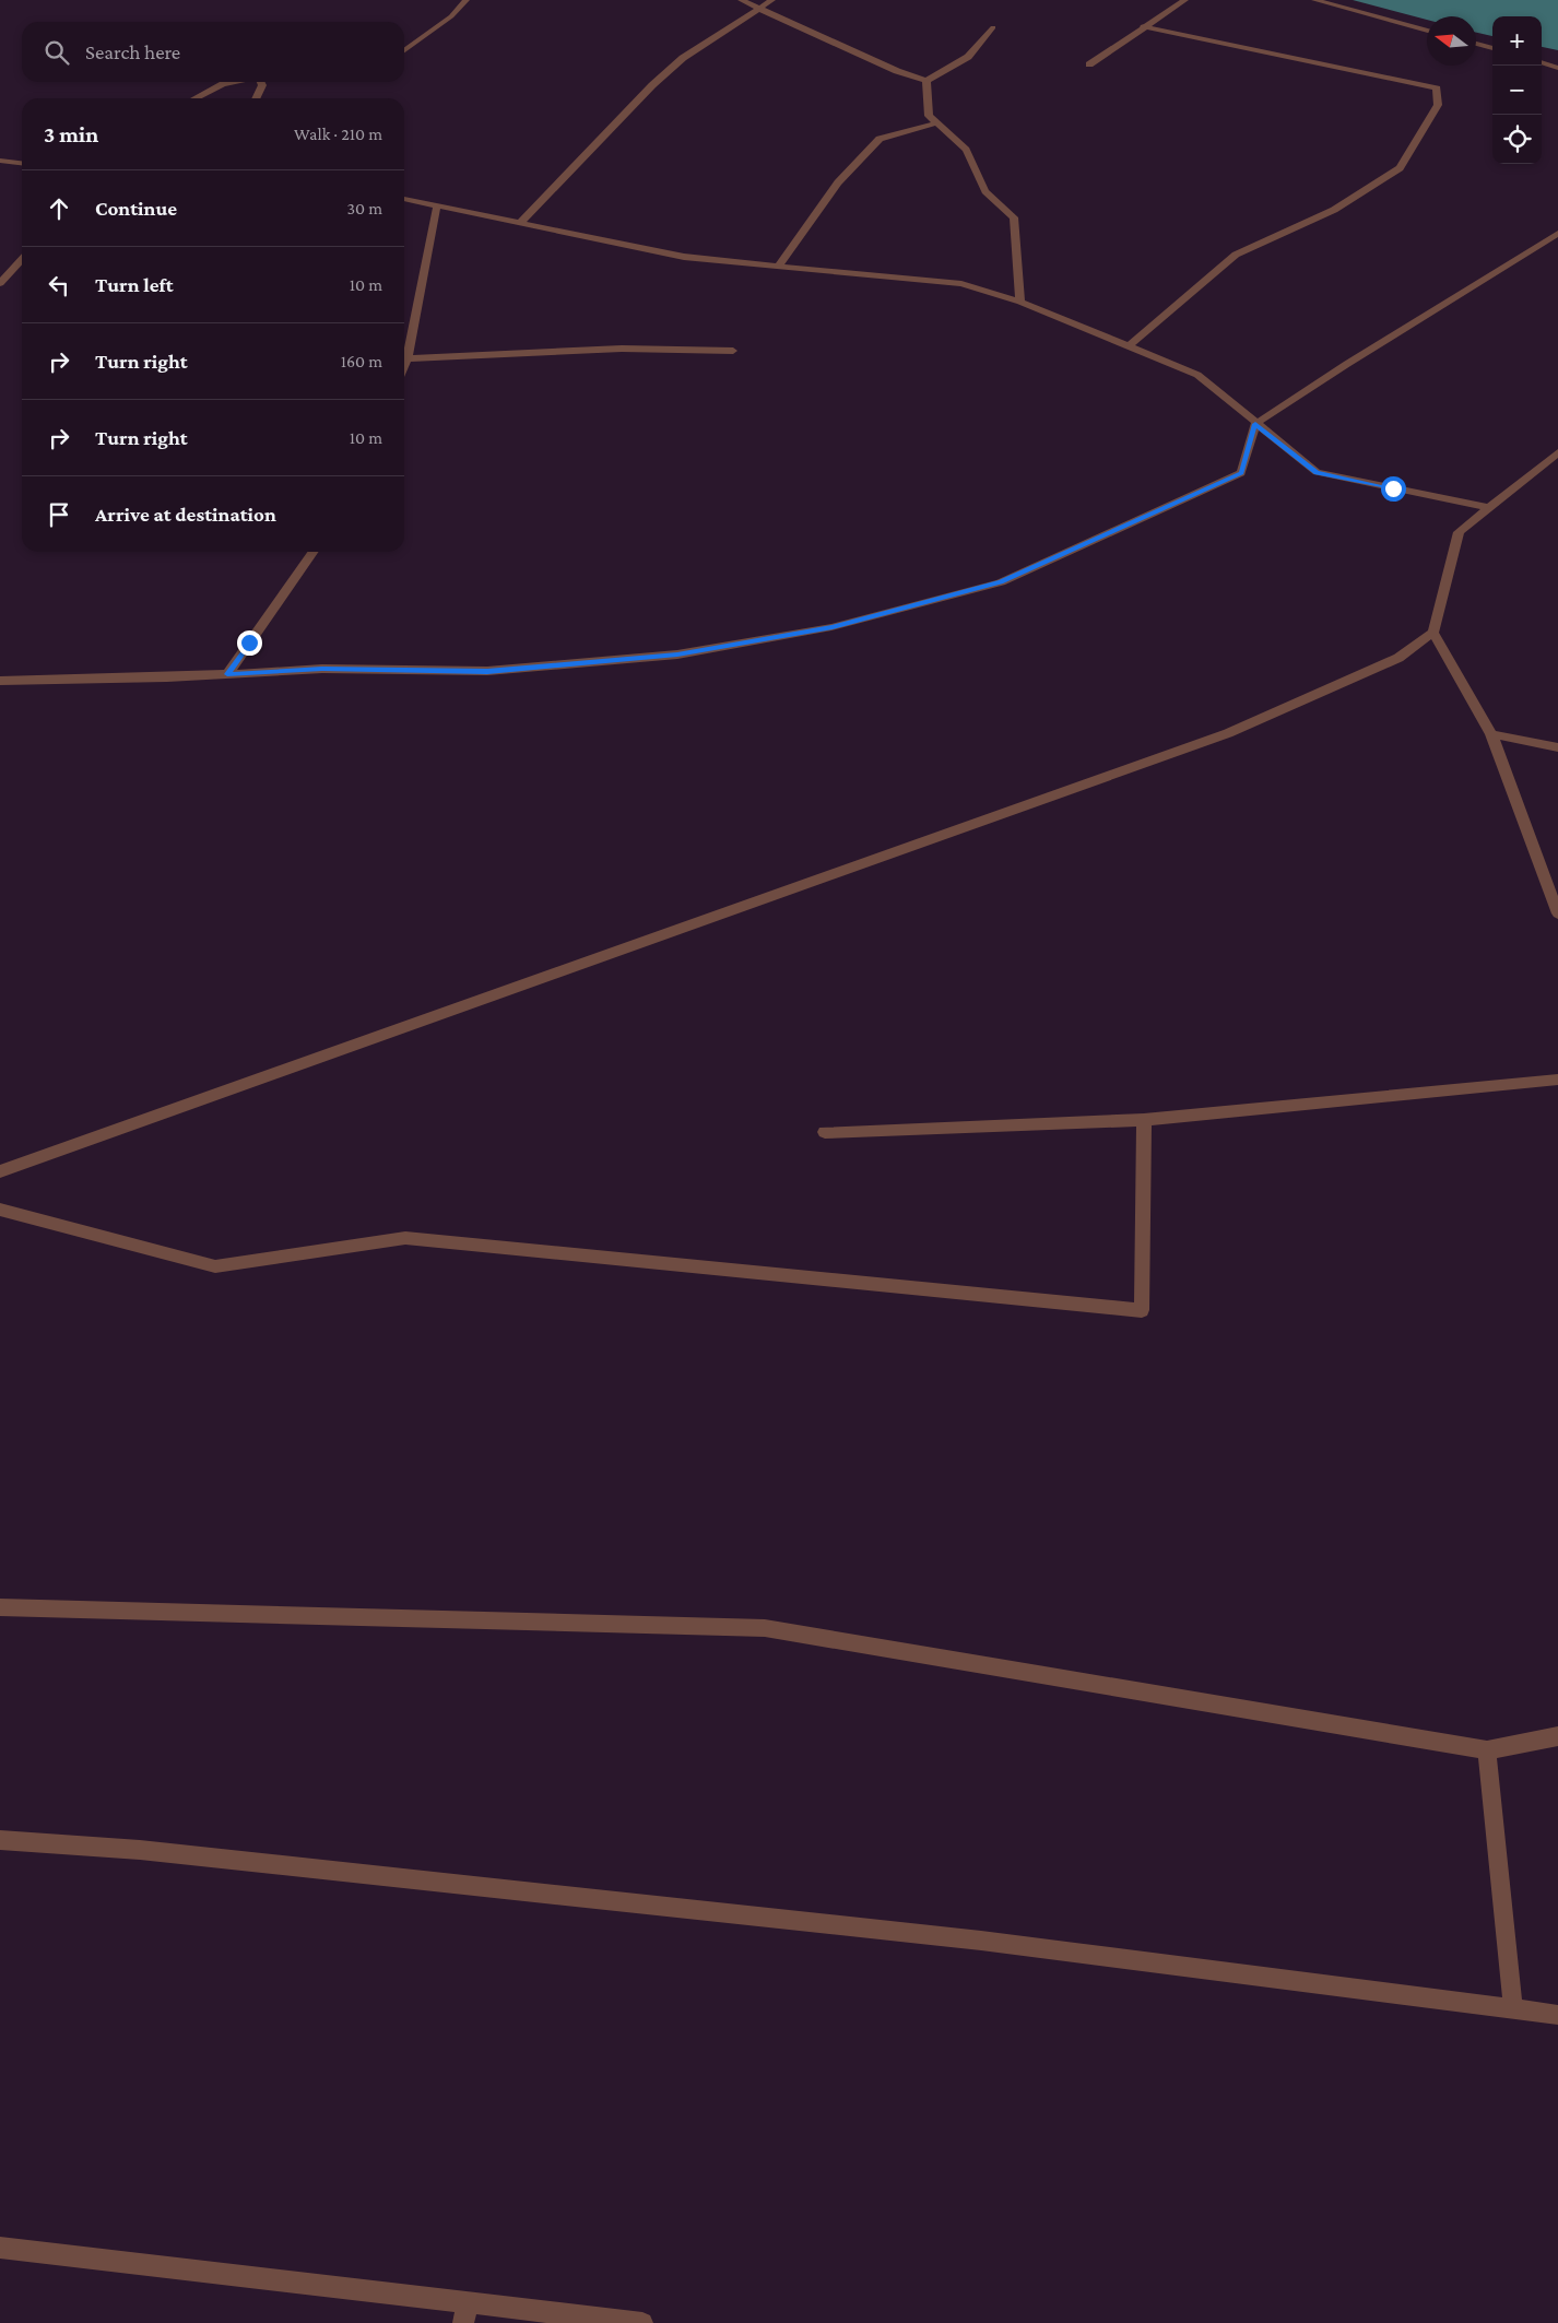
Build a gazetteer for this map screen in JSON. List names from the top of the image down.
{
  "north": "left",
  "page": {
    "map_buttons": ["+", "−"],
    "search": "Search here",
    "heading": ["3 min", "Walk · 210 m"],
    "list": [
      ["Continue", "30 m"],
      ["Turn left", "10 m"],
      ["Turn right", "160 m"],
      ["Turn right", "10 m"],
      "Arrive at destination"
    ]
  }
}
